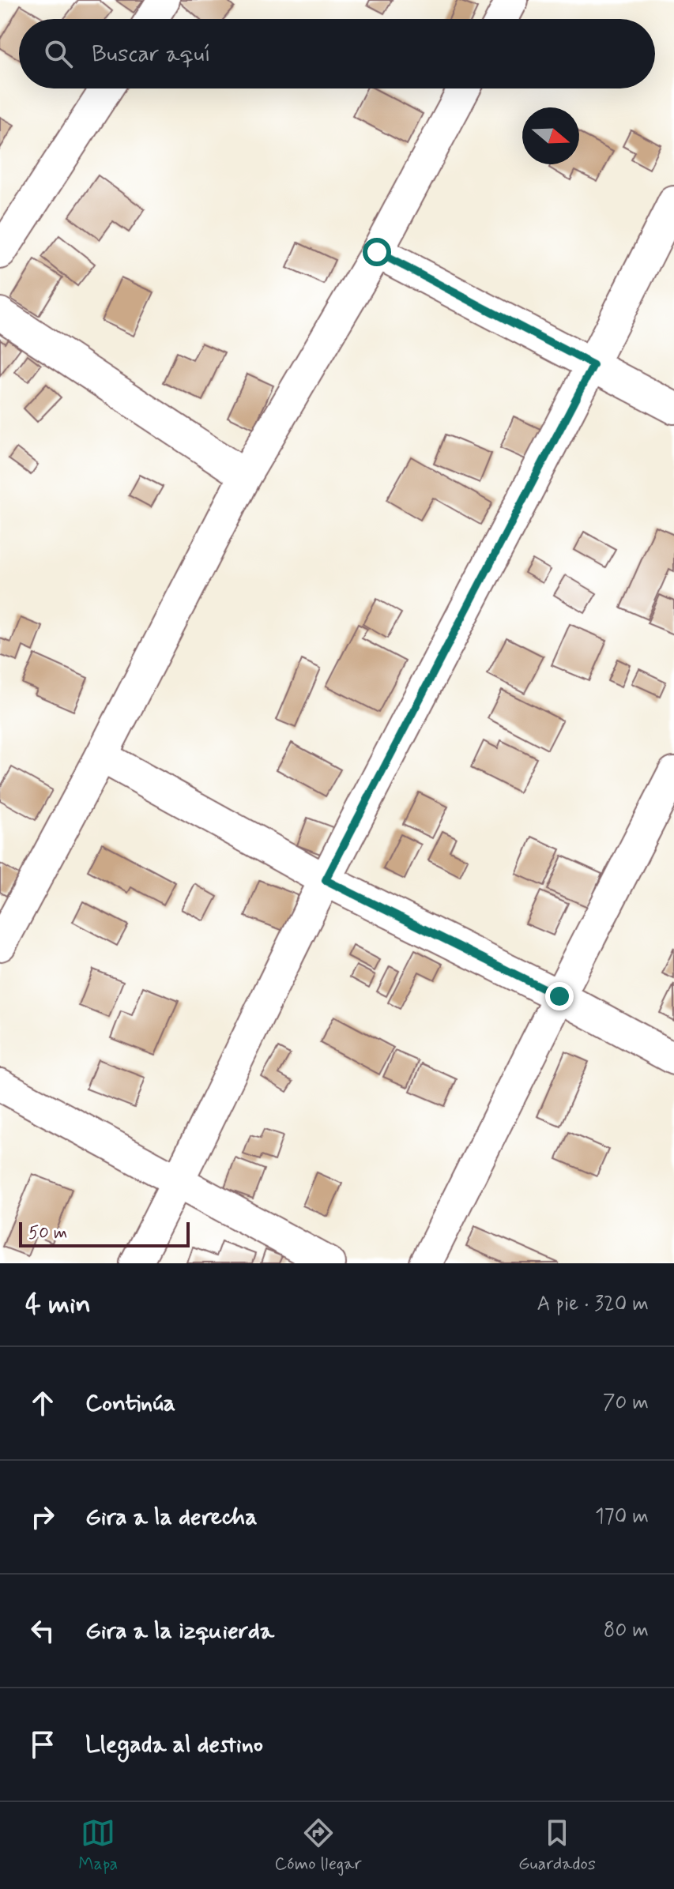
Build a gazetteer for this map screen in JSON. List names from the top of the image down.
{
  "scale_bar": "50 m",
  "north": "right",
  "page": {
    "search": "Buscar aquí",
    "scale": "50 m",
    "heading": ["4 min", "A pie · 320 m"],
    "list": [
      ["Continúa", "70 m"],
      ["Gira a la derecha", "170 m"],
      ["Gira a la izquierda", "80 m"],
      "Llegada al destino"
    ],
    "nav": ["Mapa", "Cómo llegar", "Guardados"]
  }
}
